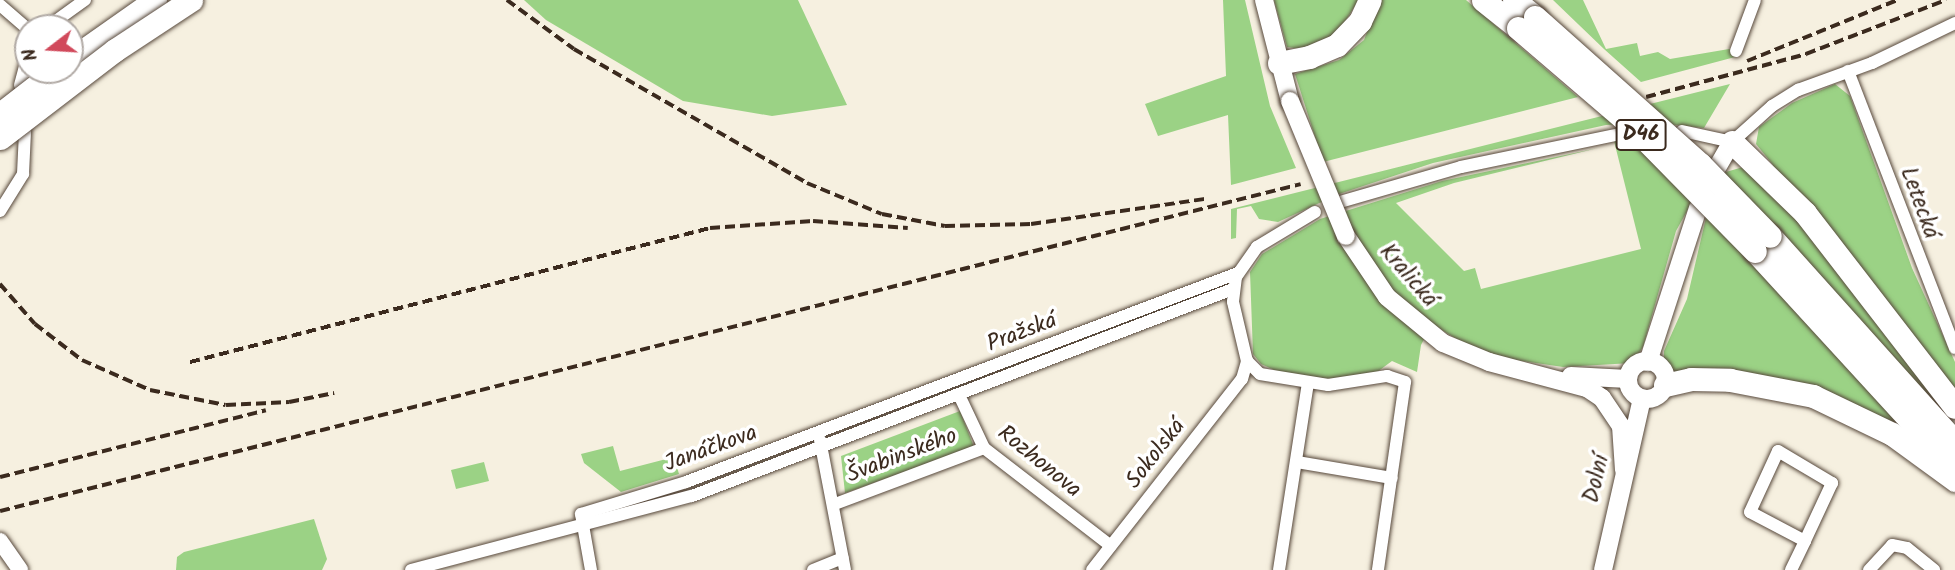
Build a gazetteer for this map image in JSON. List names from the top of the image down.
{
  "streets": {
    "highway": ["D46"],
    "main road": ["Kralická", "Dolní"],
    "street": [
      "Letecká",
      "Pražská",
      "Janáčkova",
      "Sokolská",
      "Švabinského",
      "Rozhonova"
    ]
  },
  "crossings": [
    ["Kralická", "Dolní"],
    ["Pražská", "Janáčkova"],
    ["Pražská", "Rozhonova"],
    ["Janáčkova", "Rozhonova"],
    ["Sokolská", "Rozhonova"],
    ["Švabinského", "Rozhonova"]
  ],
  "north": "left"
}
